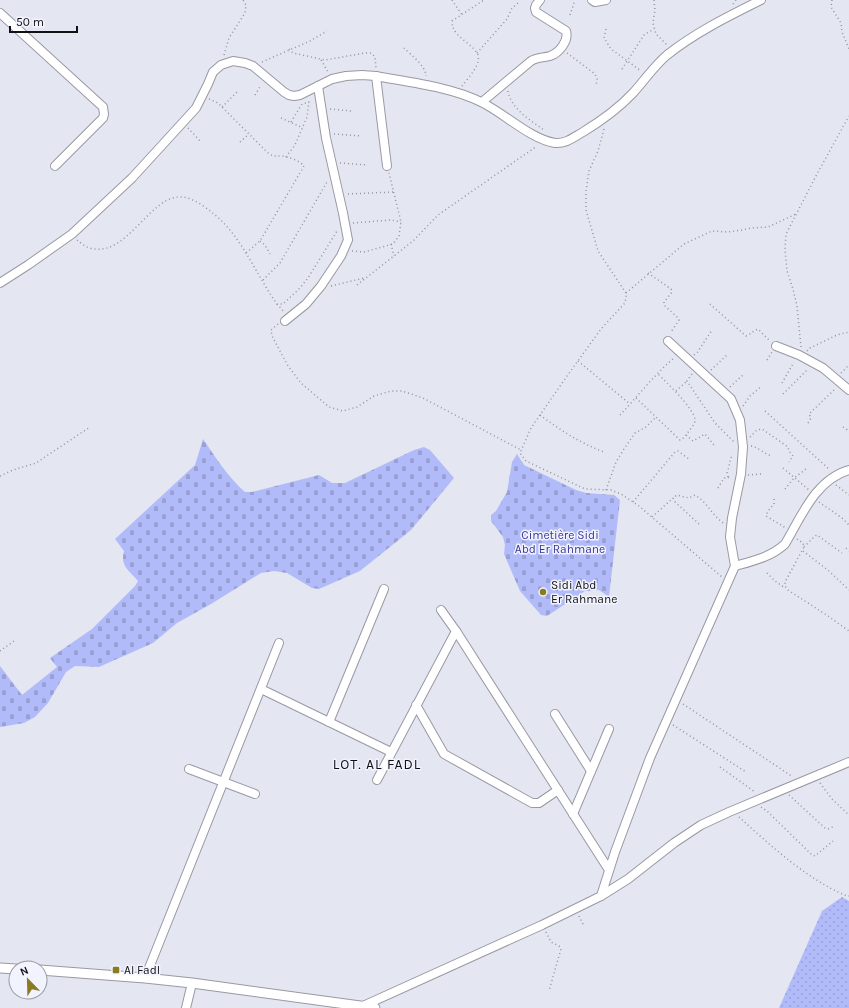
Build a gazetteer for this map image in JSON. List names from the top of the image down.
{
  "districts": ["LOT. AL FADL"],
  "parks": ["Cimetière Sidi Abd Er Rahmane"],
  "places": {
    "other": ["Sidi Abd Er Rahmane"],
    "transit": ["Al Fadl"]
  },
  "scale_bar": "50 m",
  "north": "top left"
}
